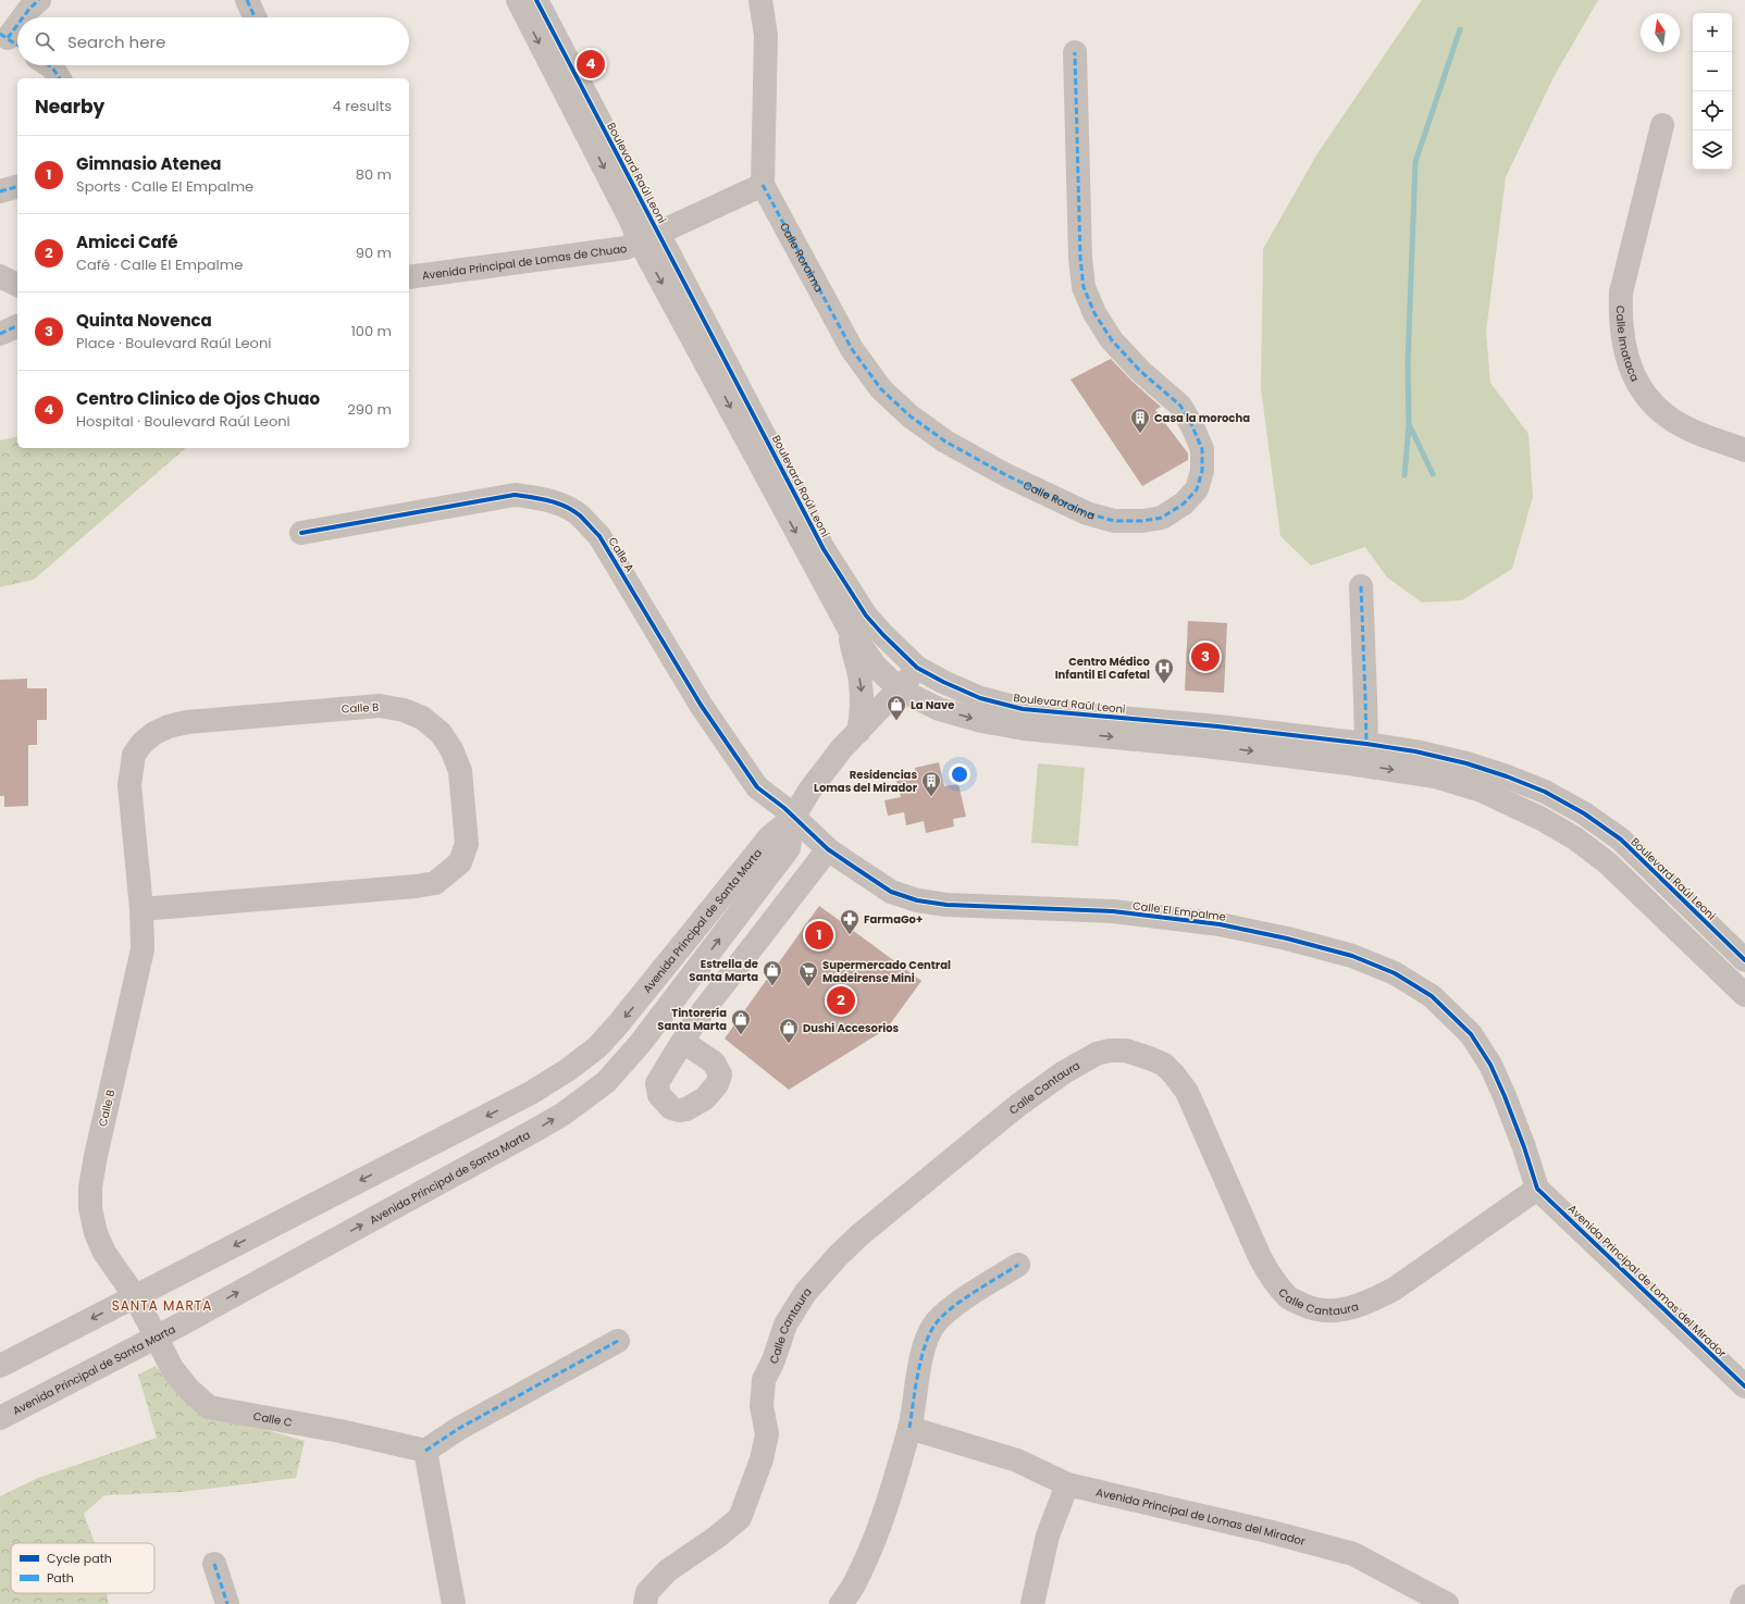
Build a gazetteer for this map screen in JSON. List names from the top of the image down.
{
  "streets": {
    "street": [
      "Boulevard Raúl Leoni",
      "Calle Roraima",
      "Avenida Principal de Lomas de Chuao",
      "Calle Imataca",
      "Calle A",
      "Calle B",
      "Calle El Empalme",
      "Avenida Principal de Santa Marta",
      "Calle Cantaura",
      "Avenida Principal de Lomas del Mirador",
      "Calle C"
    ]
  },
  "crossings": [
    ["Boulevard Raúl Leoni", "Avenida Principal de Lomas de Chuao"],
    ["Boulevard Raúl Leoni", "Avenida Principal de Santa Marta"],
    ["Calle Roraima", "Avenida Principal de Lomas de Chuao"],
    ["Calle A", "Calle El Empalme"],
    ["Calle A", "Avenida Principal de Santa Marta"],
    ["Calle B", "Avenida Principal de Santa Marta"],
    ["Calle B", "Calle C"],
    ["Calle El Empalme", "Avenida Principal de Santa Marta"],
    ["Calle El Empalme", "Calle Cantaura"],
    ["Calle El Empalme", "Avenida Principal de Lomas del Mirador"],
    ["Avenida Principal de Santa Marta", "Calle C"],
    ["Calle Cantaura", "Avenida Principal de Lomas del Mirador"]
  ],
  "districts": ["SANTA MARTA"],
  "places": {
    "building": ["Casa la morocha", "Residencias Lomas del Mirador"],
    "hospital": ["Centro Médico Infantil El Cafetal"],
    "shop": [
      "La Nave",
      "Estrella de Santa Marta",
      "Tintorería Santa Marta",
      "Dushi Accesorios"
    ],
    "pharmacy": ["FarmaGo+"],
    "supermarket": ["Supermercado Central Madeirense Mini"]
  },
  "legend": ["Cycle path", "Path"],
  "north": "top",
  "page": {
    "map_buttons": ["+", "−"],
    "search": "Search here",
    "pins": [
      "4",
      "3",
      "1",
      "2"
    ],
    "heading": ["Nearby", "4 results"],
    "list": [
      {
        "mark": "1",
        "name": "Gimnasio Atenea",
        "note": "Sports · Calle El Empalme",
        "value": "80 m"
      },
      {
        "mark": "2",
        "name": "Amicci Café",
        "note": "Café · Calle El Empalme",
        "value": "90 m"
      },
      {
        "mark": "3",
        "name": "Quinta Novenca",
        "note": "Place · Boulevard Raúl Leoni",
        "value": "100 m"
      },
      {
        "mark": "4",
        "name": "Centro Clinico de Ojos Chuao",
        "note": "Hospital · Boulevard Raúl Leoni",
        "value": "290 m"
      }
    ]
  }
}
